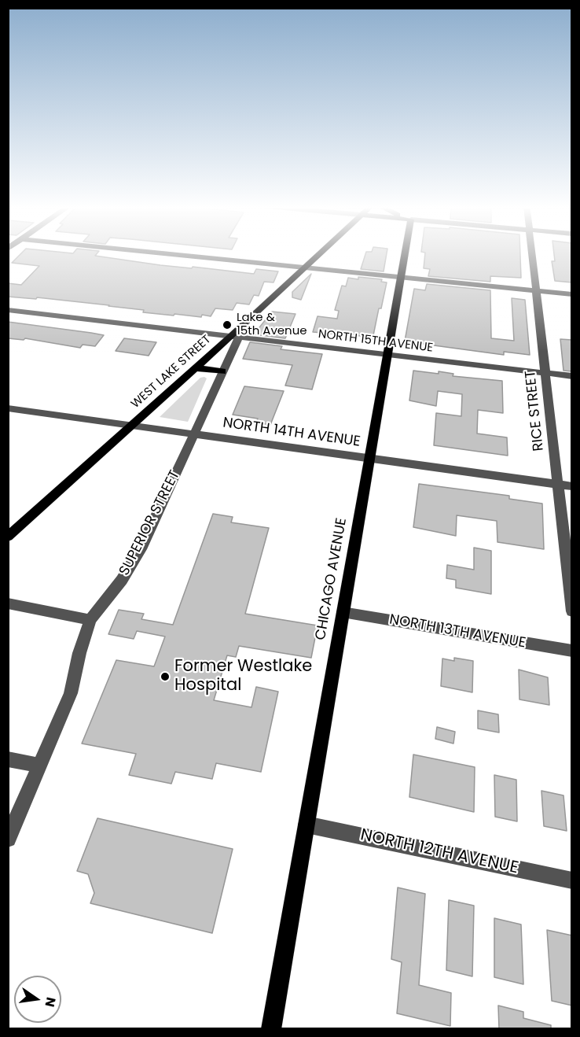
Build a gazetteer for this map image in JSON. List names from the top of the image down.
{
  "streets": {
    "main road": ["WEST LAKE STREET", "CHICAGO AVENUE"],
    "street": [
      "NORTH 15TH AVENUE",
      "RICE STREET",
      "NORTH 14TH AVENUE",
      "SUPERIOR STREET",
      "NORTH 13TH AVENUE",
      "NORTH 12TH AVENUE"
    ]
  },
  "crossings": [
    ["NORTH 15TH AVENUE", "WEST LAKE STREET"],
    ["NORTH 15TH AVENUE", "RICE STREET"],
    ["NORTH 15TH AVENUE", "SUPERIOR STREET"],
    ["NORTH 15TH AVENUE", "CHICAGO AVENUE"],
    ["WEST LAKE STREET", "NORTH 14TH AVENUE"],
    ["WEST LAKE STREET", "SUPERIOR STREET"],
    ["RICE STREET", "NORTH 14TH AVENUE"],
    ["NORTH 14TH AVENUE", "SUPERIOR STREET"],
    ["NORTH 14TH AVENUE", "CHICAGO AVENUE"],
    ["CHICAGO AVENUE", "NORTH 13TH AVENUE"],
    ["CHICAGO AVENUE", "NORTH 12TH AVENUE"]
  ],
  "places": ["Lake & 15th Avenue", "Former Westlake Hospital"],
  "north": "right"
}
